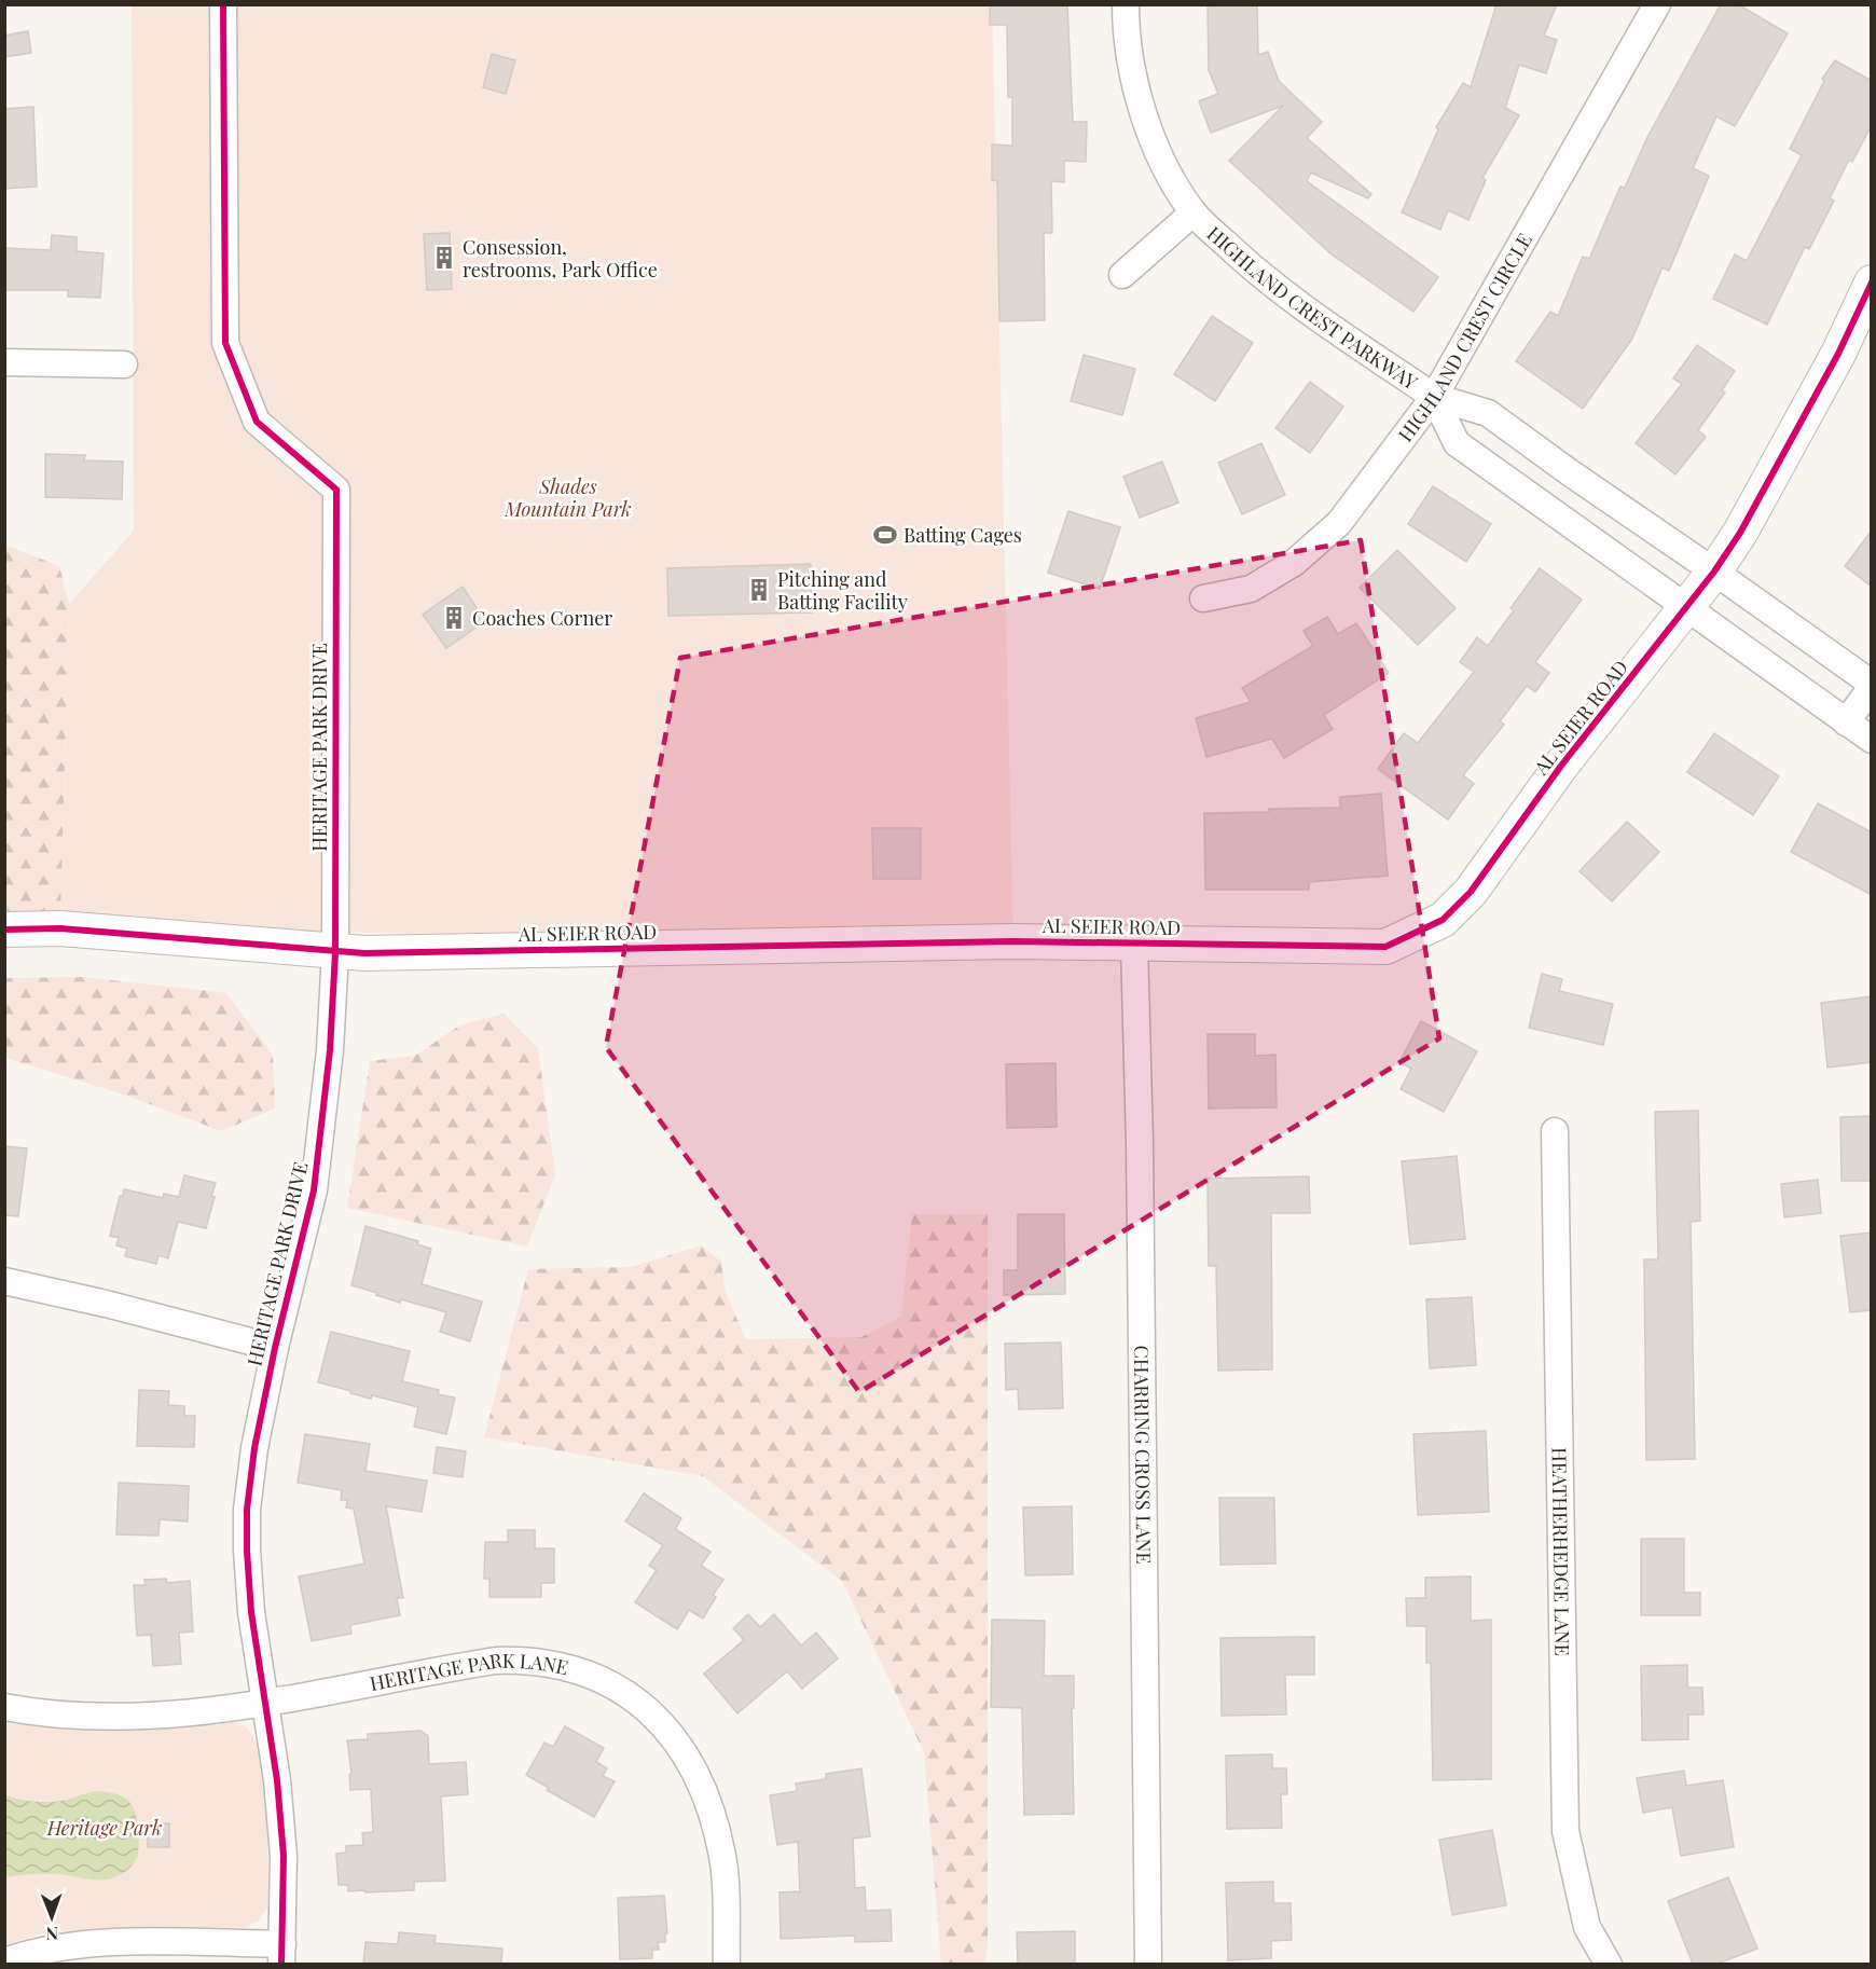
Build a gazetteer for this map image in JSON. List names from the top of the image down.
{
  "streets": {
    "street": [
      "HIGHLAND CREST PARKWAY",
      "HIGHLAND CREST CIRCLE",
      "AL SEIER ROAD",
      "HERITAGE PARK DRIVE",
      "CHARRING CROSS LANE",
      "HEATHERHEDGE LANE",
      "HERITAGE PARK LANE"
    ]
  },
  "crossings": [
    ["HIGHLAND CREST PARKWAY", "HIGHLAND CREST CIRCLE"],
    ["HIGHLAND CREST PARKWAY", "AL SEIER ROAD"],
    ["AL SEIER ROAD", "HERITAGE PARK DRIVE"],
    ["AL SEIER ROAD", "CHARRING CROSS LANE"],
    ["HERITAGE PARK DRIVE", "HERITAGE PARK LANE"]
  ],
  "parks": ["Shades Mountain Park", "Heritage Park"],
  "places": {
    "building": ["Consession, restrooms, Park Office", "Pitching and Batting Facility", "Coaches Corner"],
    "sports": ["Batting Cages"]
  },
  "north": "bottom"
}
